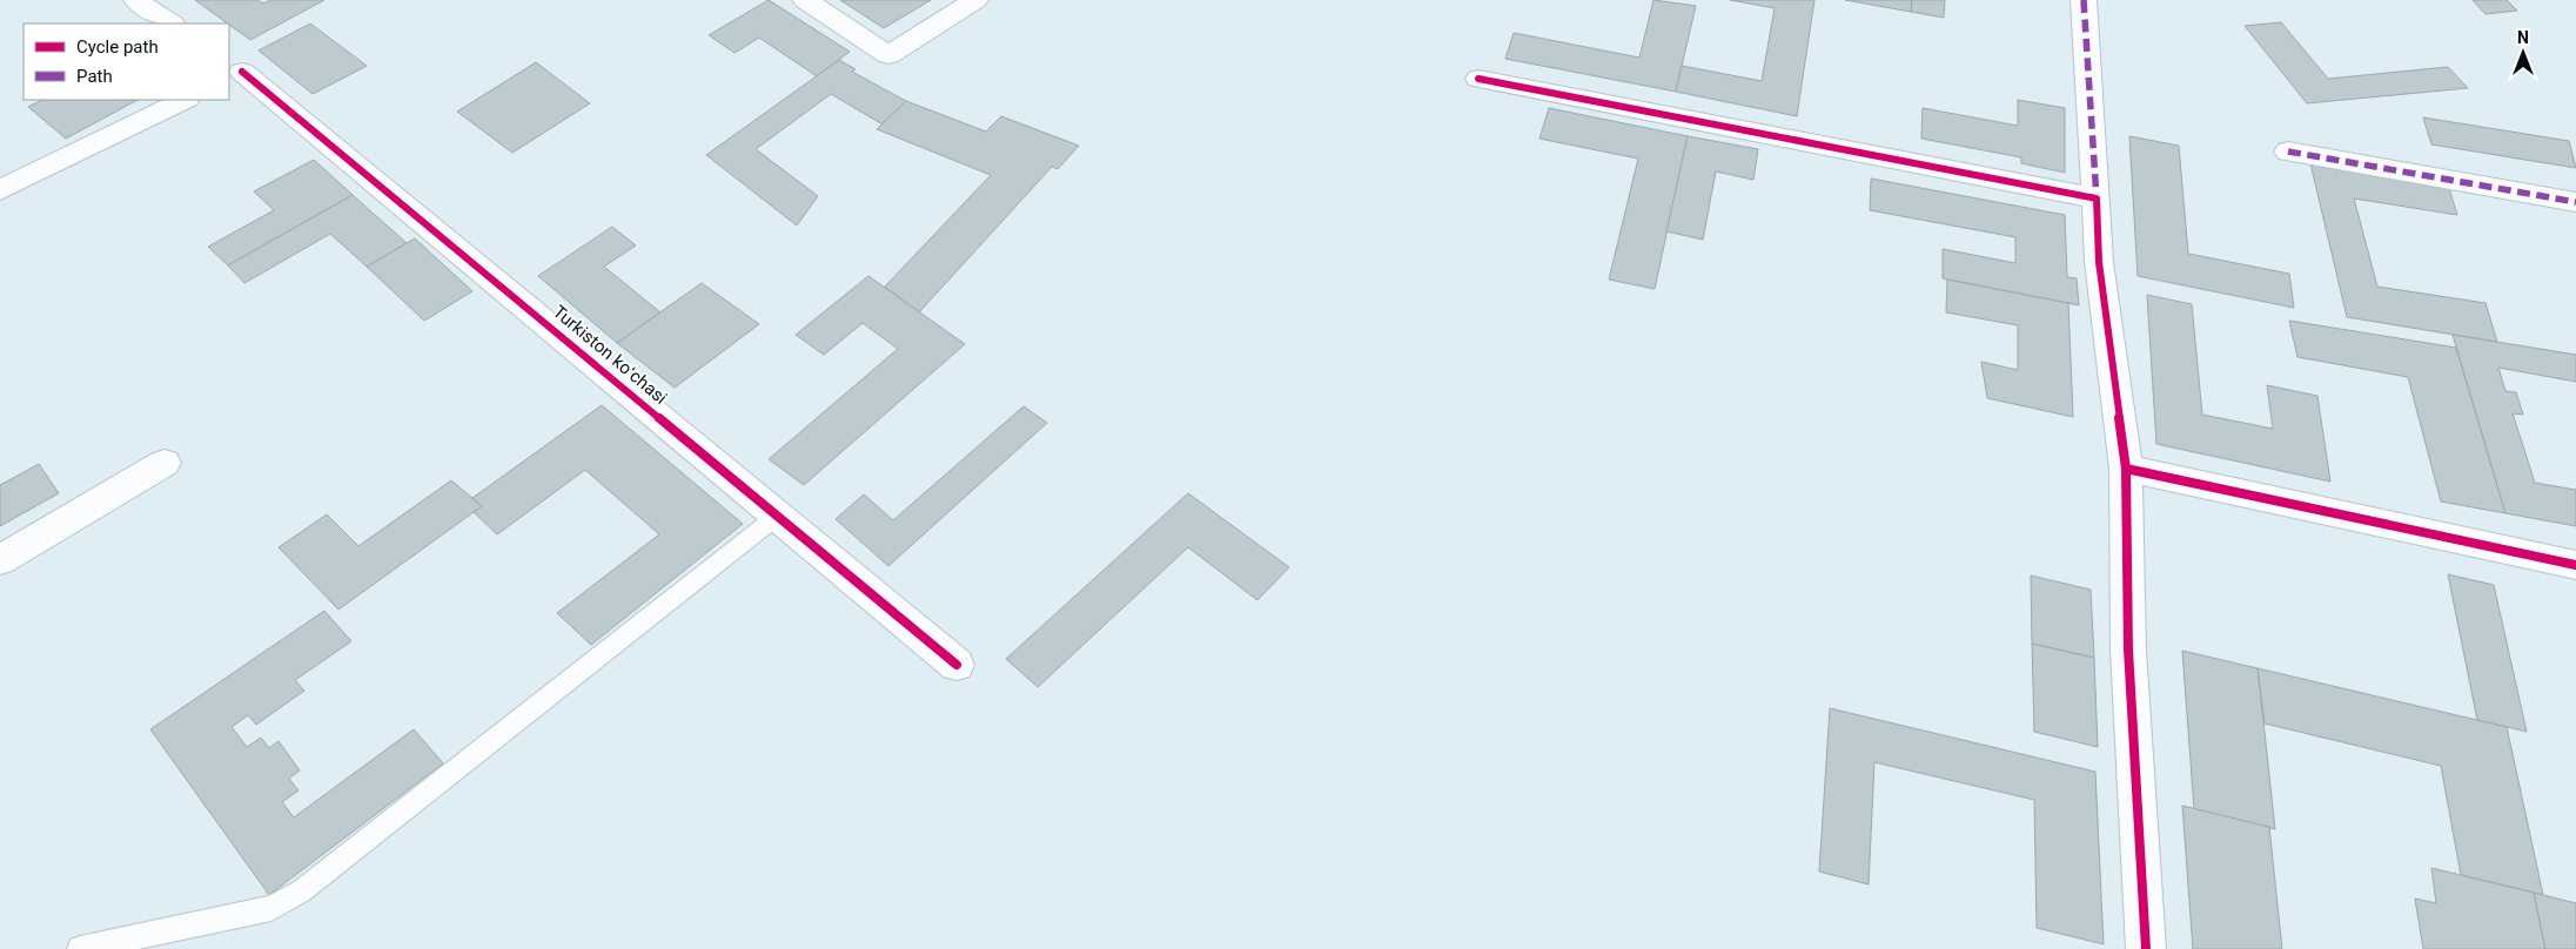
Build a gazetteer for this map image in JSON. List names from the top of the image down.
{
  "streets": {
    "street": ["Turkiston koʻchasi"]
  },
  "legend": ["Cycle path", "Path"],
  "north": "top"
}
